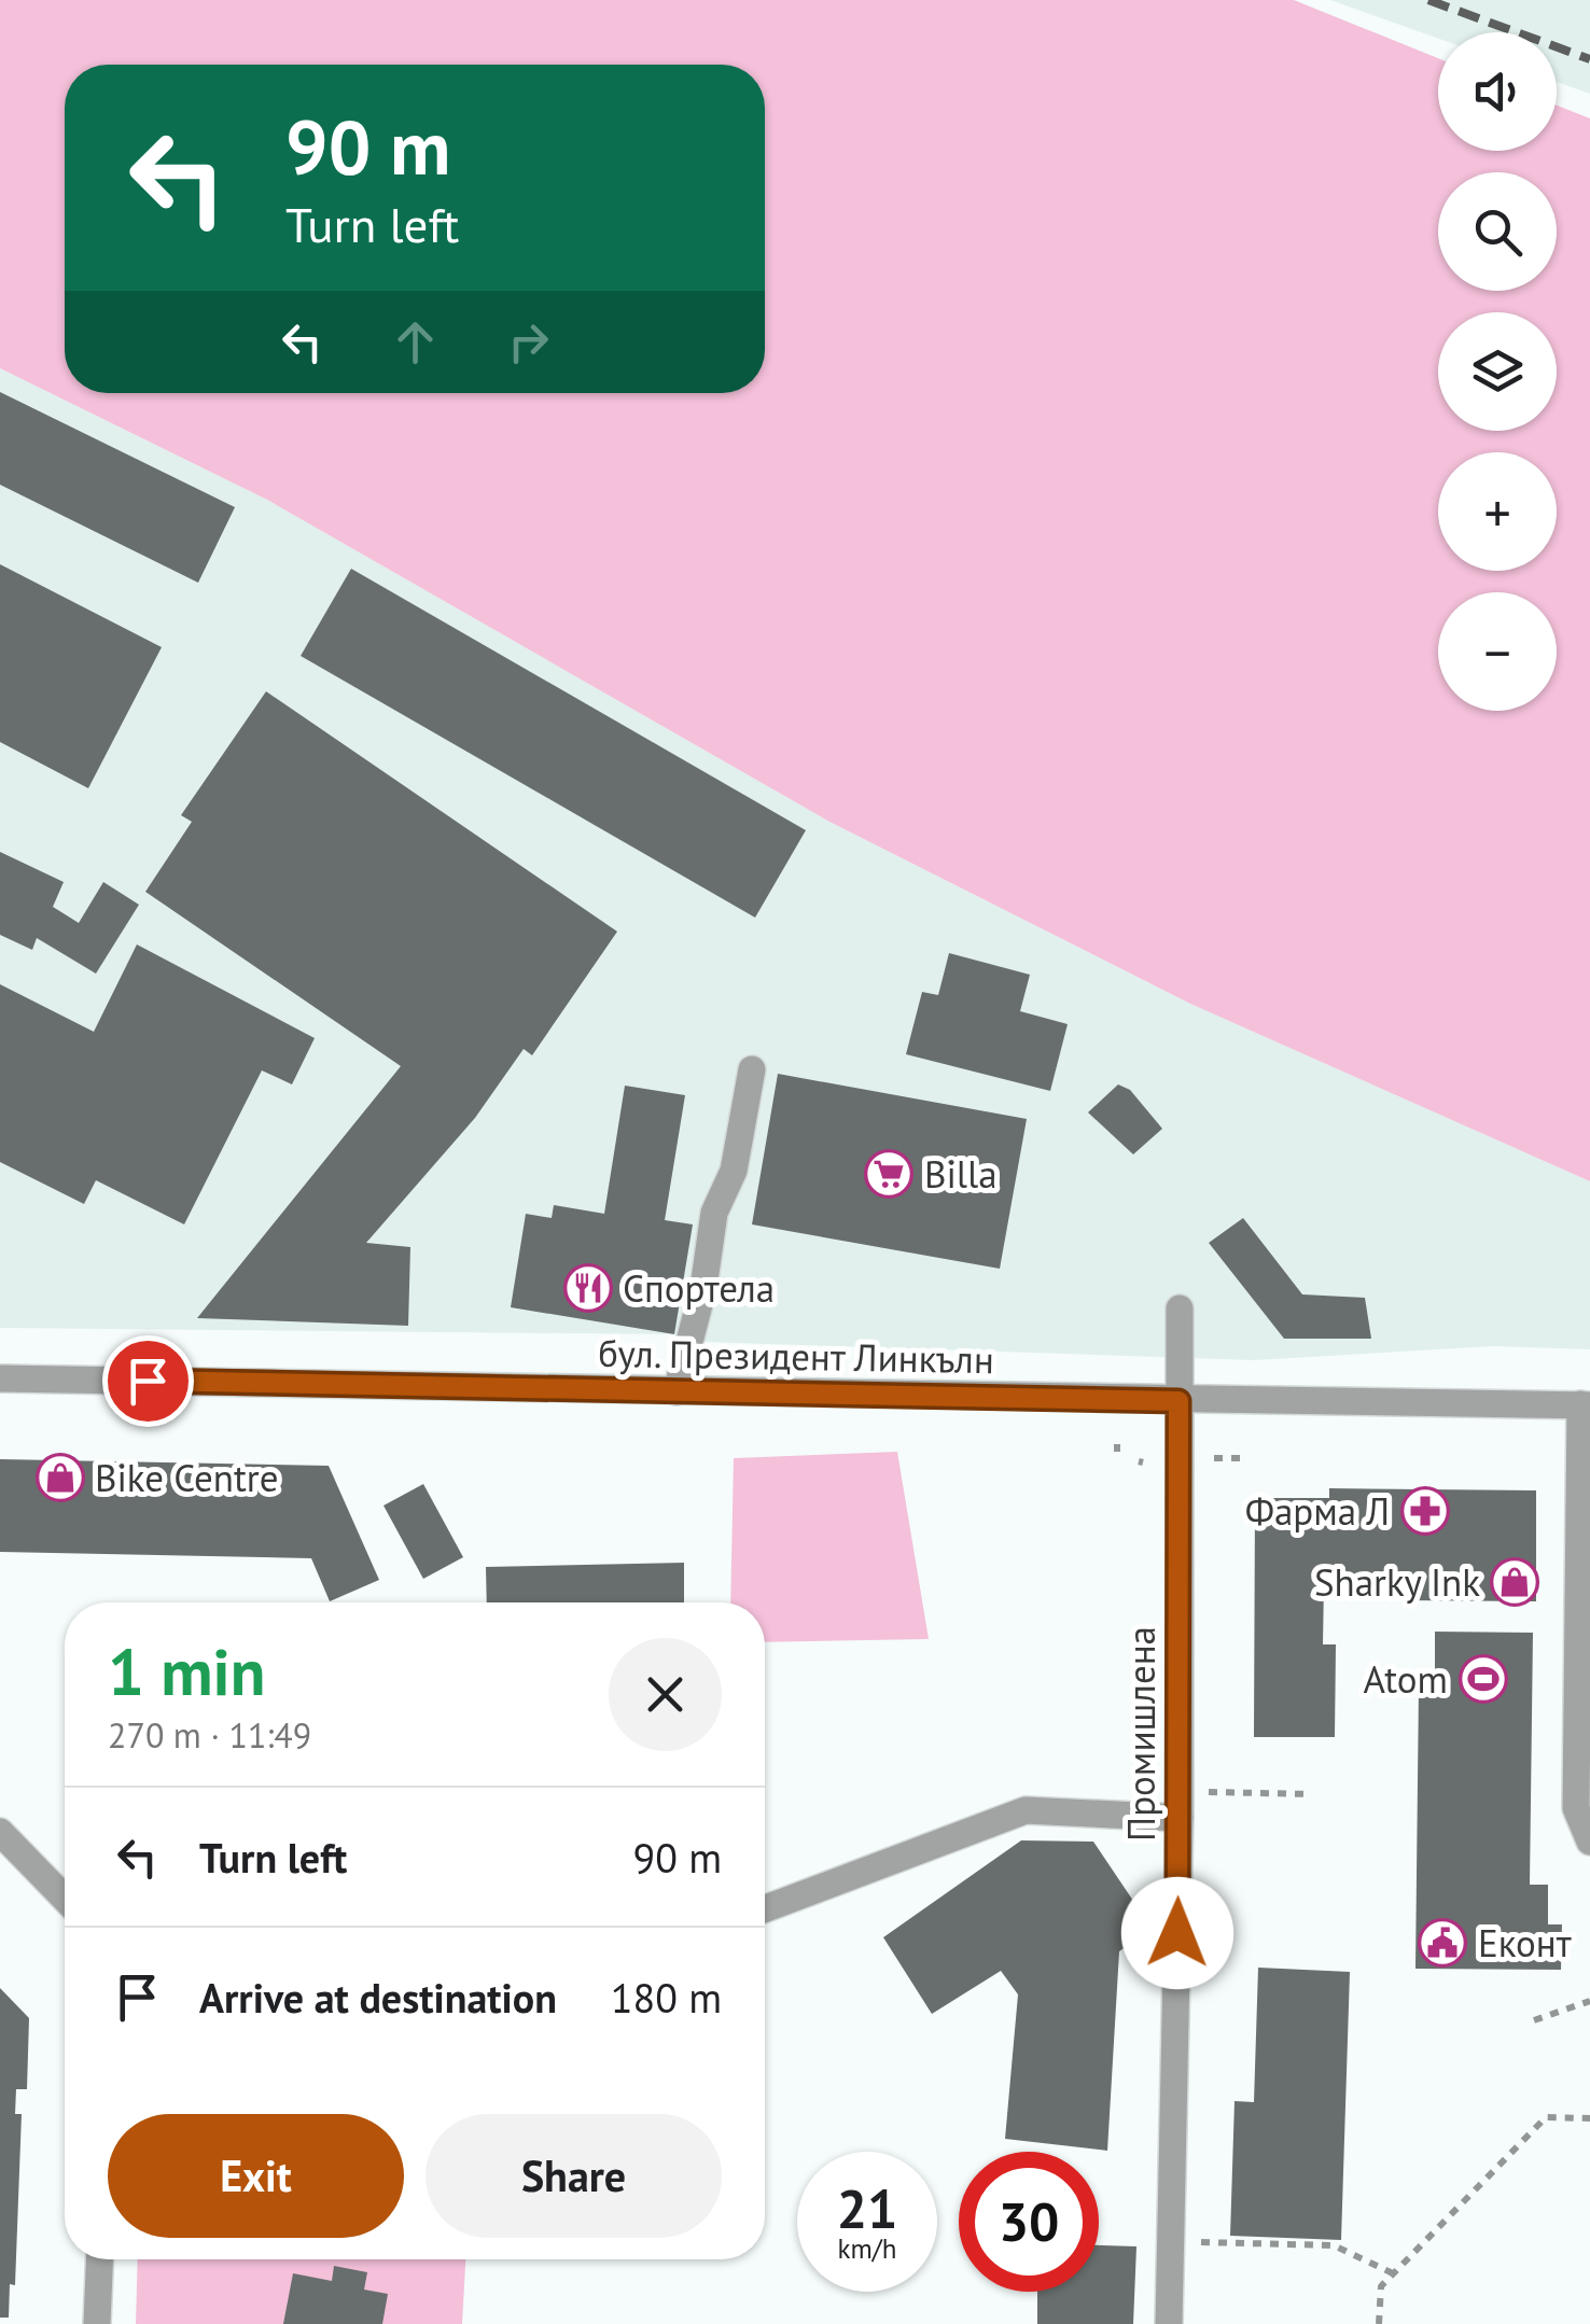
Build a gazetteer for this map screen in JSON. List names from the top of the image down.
{
  "streets": {
    "street": ["бул. Президент Линкълн", "Промишлена"]
  },
  "crossings": [
    ["бул. Президент Линкълн", "Промишлена"]
  ],
  "places": {
    "supermarket": ["Billa"],
    "restaurant": ["Спортела"],
    "shop": ["Bike Centre", "Sharky Ink"],
    "pharmacy": ["Фарма Л"],
    "sports": ["Atom"],
    "public building": ["Еконт"]
  },
  "page": {
    "map_buttons": ["+", "−"],
    "turn": ["90 m", "Turn left"],
    "heading": ["1 min", "270 m · 11:49"],
    "list": [
      {
        "name": "Turn left",
        "value": "90 m"
      },
      {
        "name": "Arrive at destination",
        "value": "180 m"
      }
    ],
    "buttons": ["Exit", "Share"],
    "speed": "21 km/h",
    "limit": "30"
  }
}
